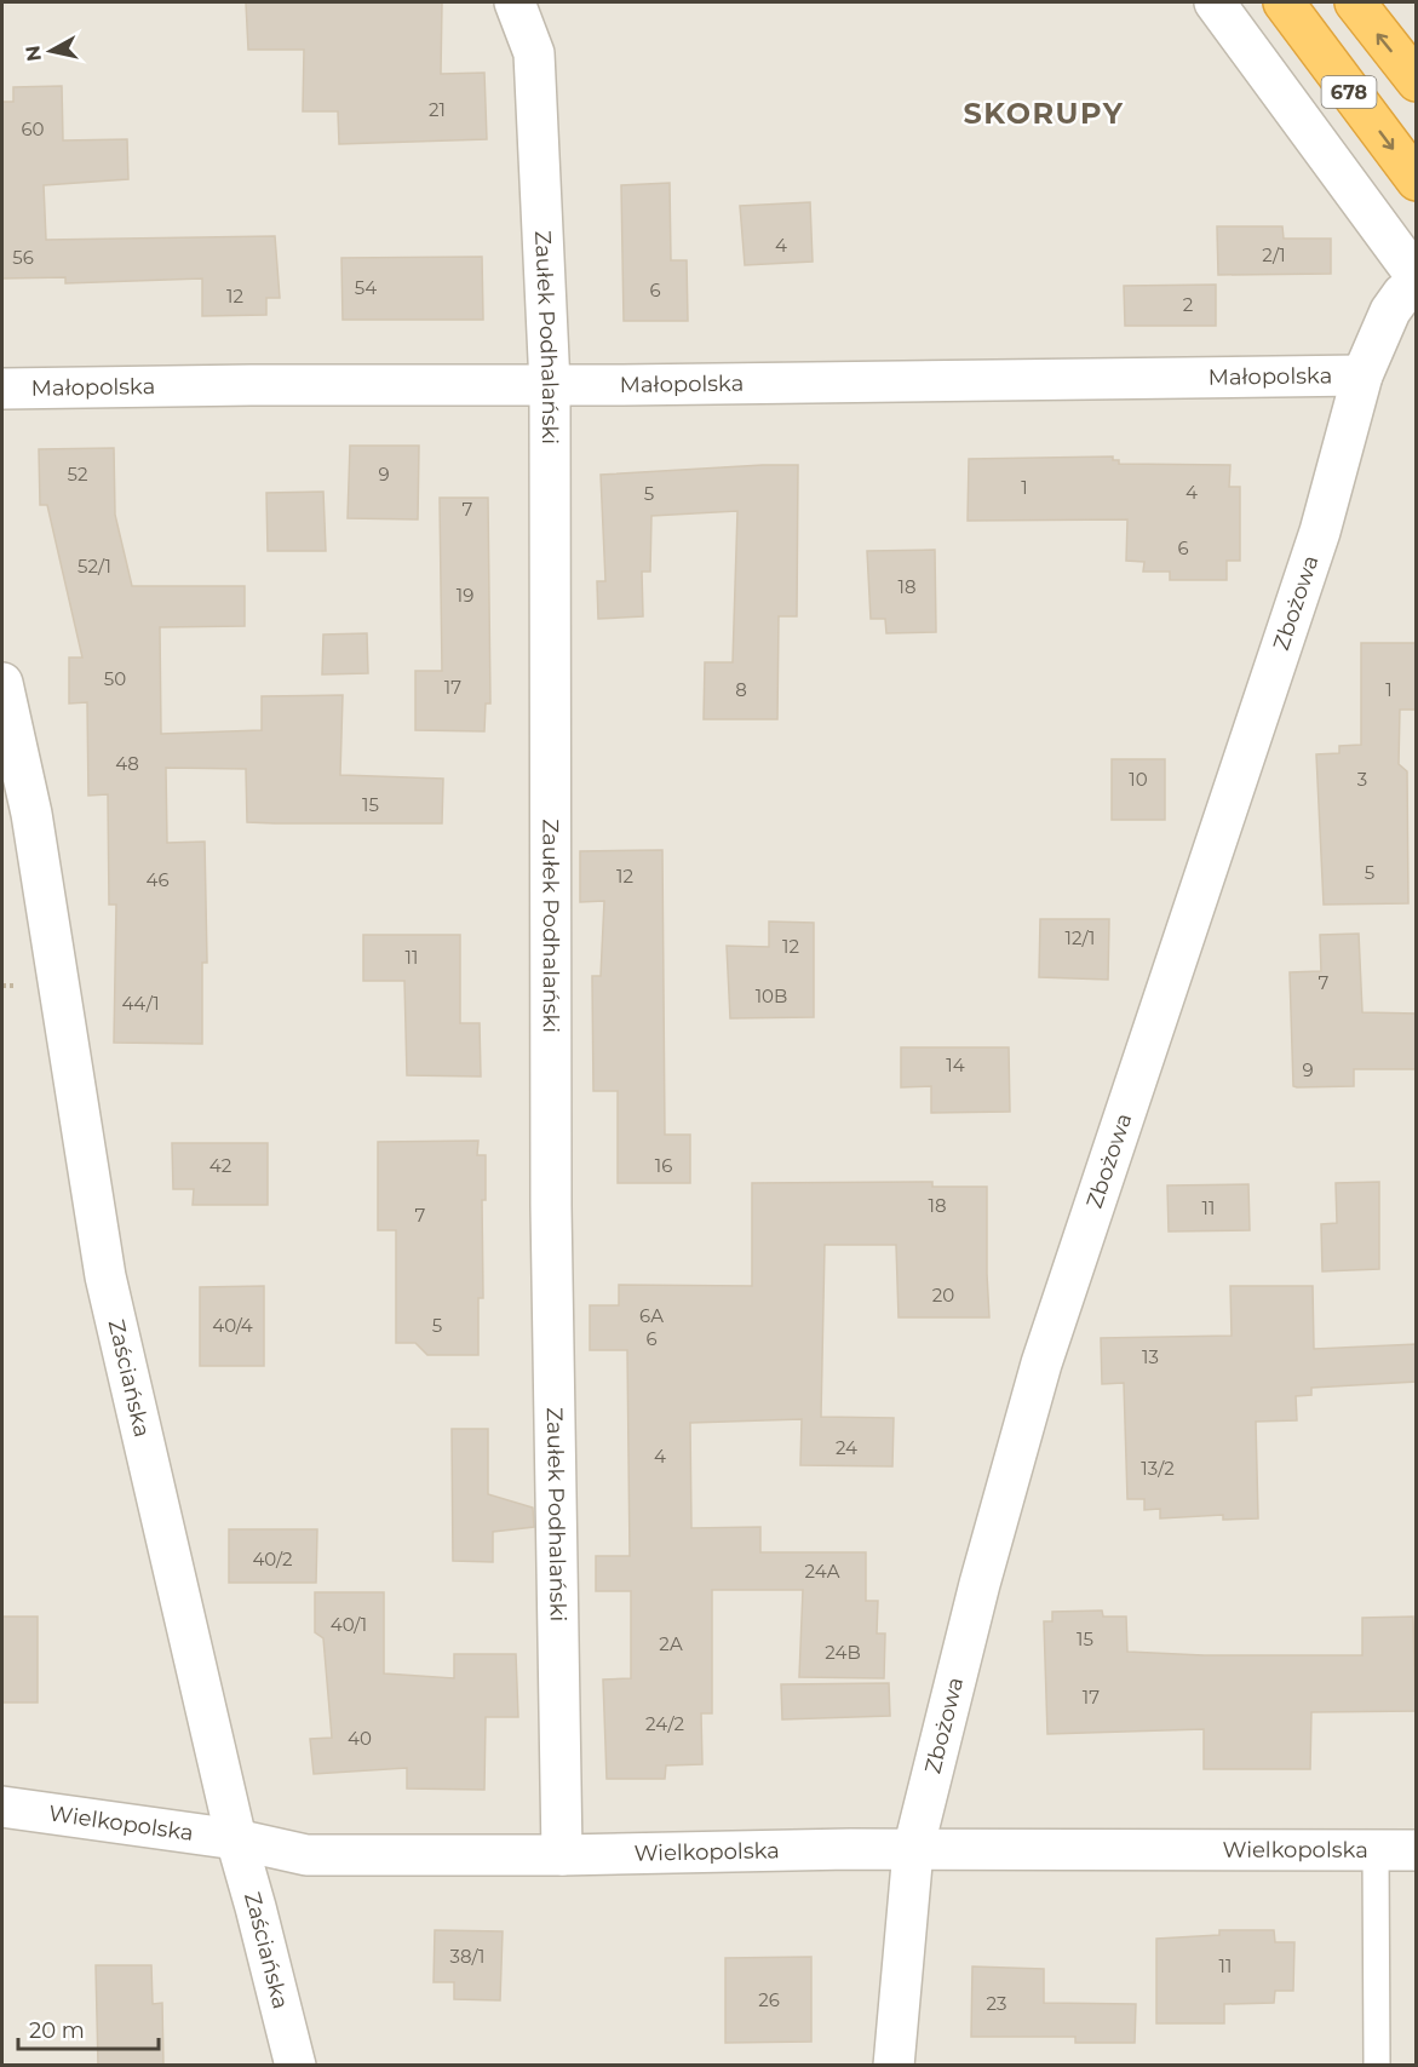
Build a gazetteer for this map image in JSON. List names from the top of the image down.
{
  "streets": {
    "highway": ["678"],
    "street": [
      "Zaułek Podhalański",
      "Małopolska",
      "Zbożowa",
      "Zaściańska",
      "Wielkopolska"
    ]
  },
  "crossings": [
    ["Zaułek Podhalański", "Małopolska"],
    ["Zaułek Podhalański", "Wielkopolska"],
    ["Małopolska", "Zbożowa"],
    ["Zbożowa", "Wielkopolska"],
    ["Zaściańska", "Wielkopolska"]
  ],
  "districts": ["SKORUPY"],
  "house_numbers": [
    "21",
    "60",
    "4",
    "2/1",
    "56",
    "54",
    "6",
    "12",
    "2",
    "52",
    "9",
    "1",
    "4",
    "5",
    "7",
    "6",
    "52/1",
    "18",
    "19",
    "50",
    "17",
    "8",
    "1",
    "48",
    "10",
    "3",
    "15",
    "5",
    "12",
    "46",
    "12/1",
    "12",
    "11",
    "7",
    "10B",
    "44/1",
    "14",
    "9",
    "42",
    "16",
    "18",
    "11",
    "7",
    "20",
    "6A",
    "40/4",
    "5",
    "6",
    "13",
    "24",
    "4",
    "13/2",
    "40/2",
    "24A",
    "40/1",
    "15",
    "2A",
    "24B",
    "17",
    "24/2",
    "40",
    "38/1",
    "11",
    "26",
    "23"
  ],
  "scale_bar": "20 m",
  "north": "left"
}
